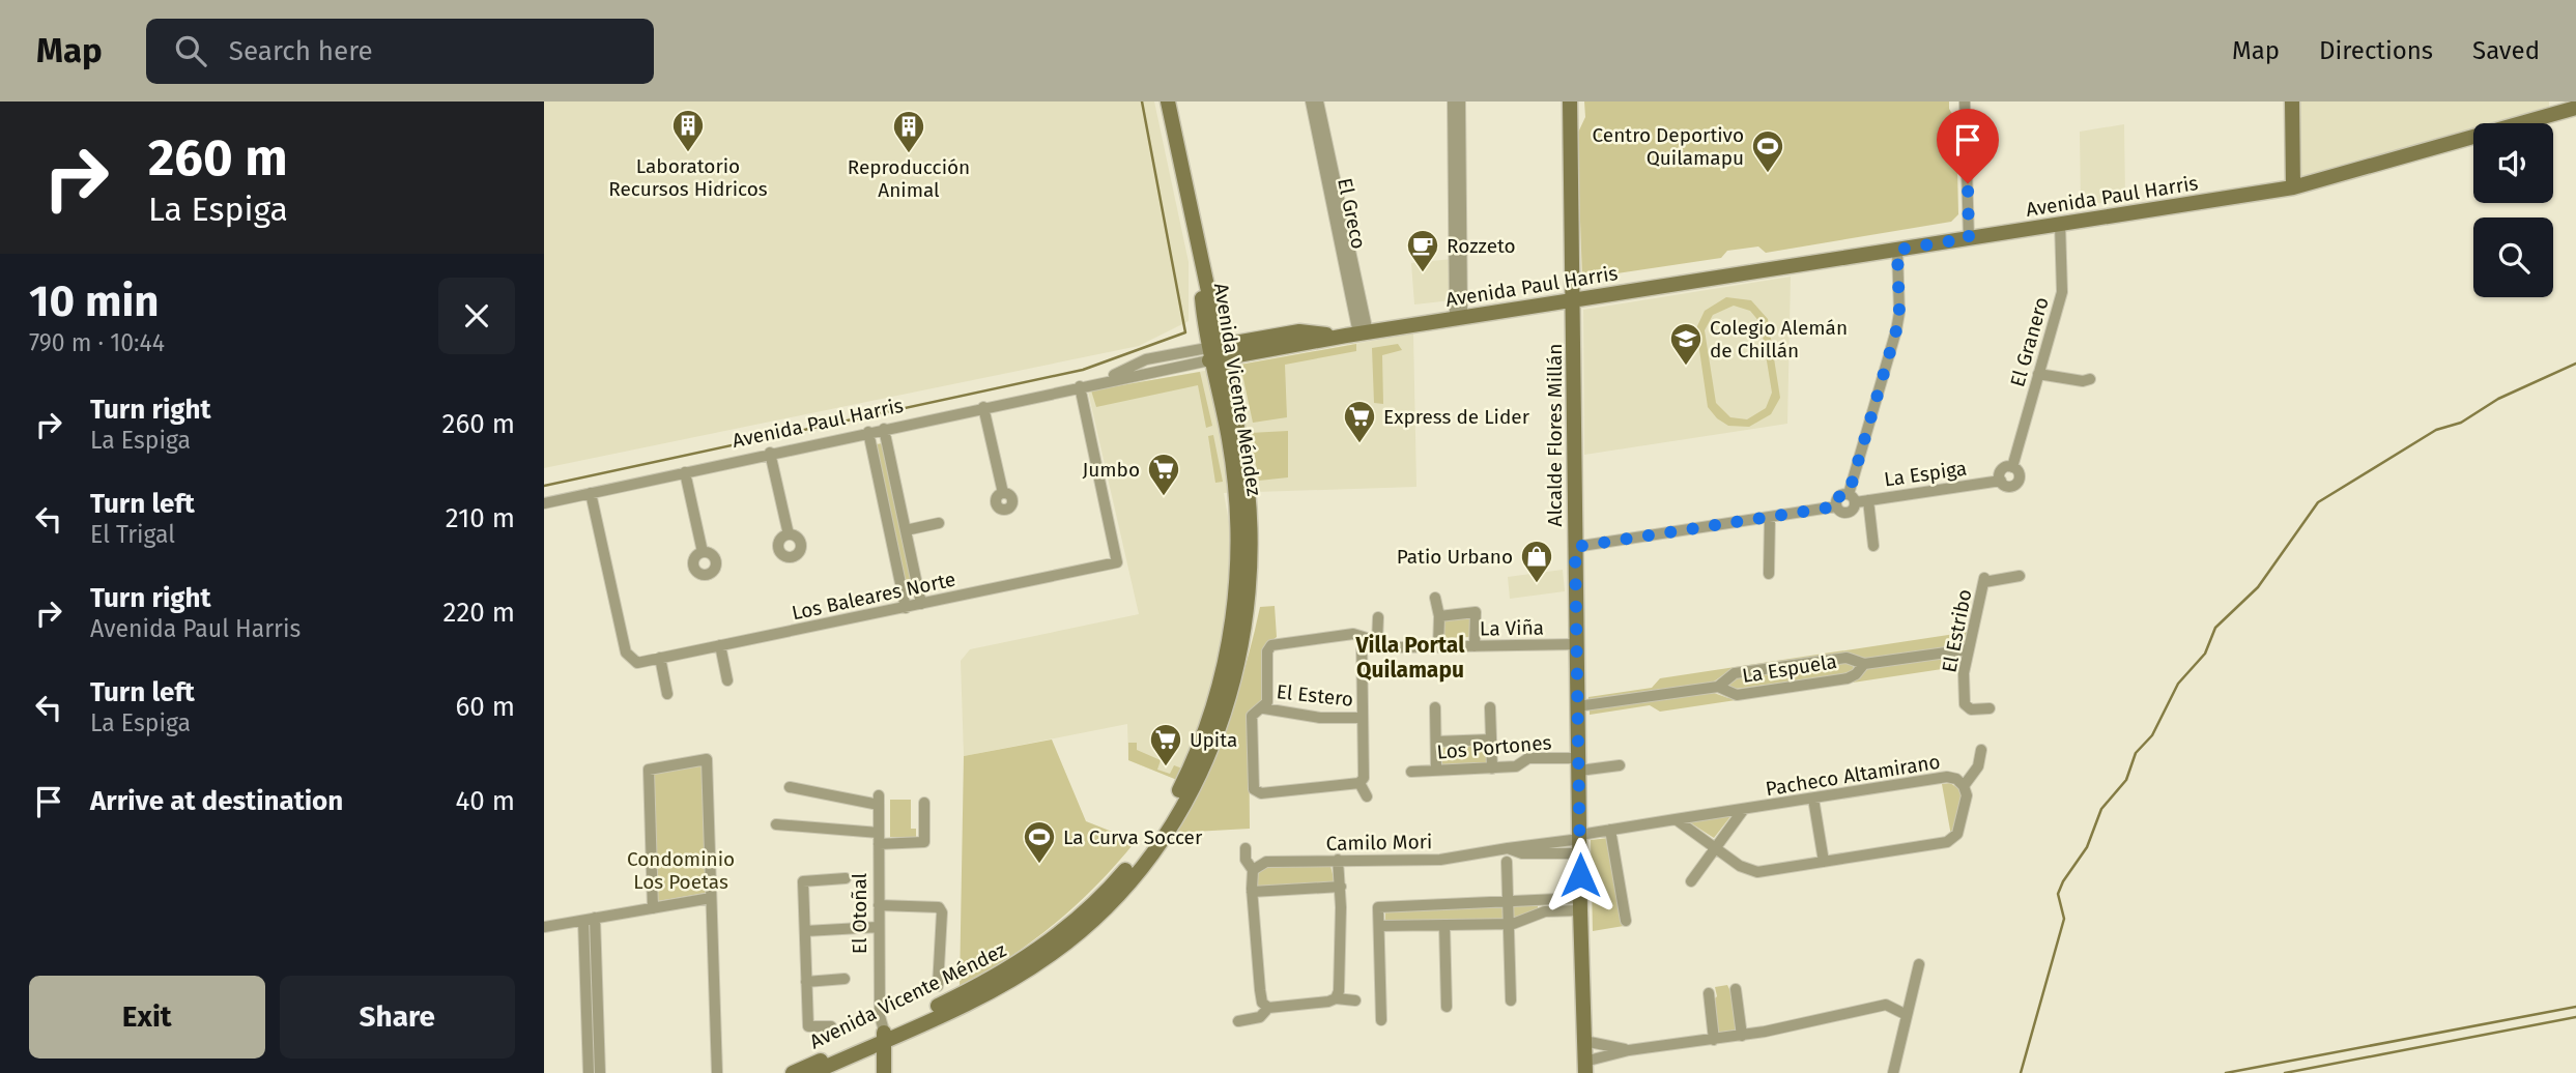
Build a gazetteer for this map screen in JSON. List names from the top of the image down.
{
  "streets": {
    "main road": ["Avenida Paul Harris", "Avenida Vicente Méndez", "Alcalde Flores Millán"],
    "street": [
      "El Greco",
      "El Granero",
      "La Espiga",
      "Los Baleares Norte",
      "La Viña",
      "El Estribo",
      "La Espuela",
      "El Estero",
      "Los Portones",
      "Pacheco Altamirano",
      "Camilo Mori",
      "El Otoñal"
    ]
  },
  "crossings": [
    ["Avenida Paul Harris", "El Greco"],
    ["Avenida Paul Harris", "El Granero"],
    ["Avenida Paul Harris", "Avenida Vicente Méndez"],
    ["Avenida Paul Harris", "Alcalde Flores Millán"],
    ["Avenida Paul Harris", "Los Baleares Norte"],
    ["El Granero", "La Espiga"],
    ["Avenida Vicente Méndez", "El Otoñal"],
    ["Alcalde Flores Millán", "La Espiga"],
    ["Alcalde Flores Millán", "La Viña"],
    ["Alcalde Flores Millán", "La Espuela"],
    ["Alcalde Flores Millán", "Los Portones"],
    ["Alcalde Flores Millán", "Camilo Mori"],
    ["La Viña", "El Estero"],
    ["El Estribo", "La Espuela"],
    ["Pacheco Altamirano", "Camilo Mori"]
  ],
  "districts": ["Villa Portal Quilamapu"],
  "parks": ["Condominio Los Poetas"],
  "places": {
    "building": ["Laboratorio Recursos Hidricos", "Reproducción Animal"],
    "sports": ["Centro Deportivo Quilamapu", "La Curva Soccer"],
    "cafe": ["Rozzeto"],
    "school or university": ["Colegio Alemán de Chillán"],
    "supermarket": ["Express de Lider", "Jumbo", "Upita"],
    "shop": ["Patio Urbano"]
  },
  "page": {
    "header": "Map",
    "search": "Search here",
    "nav": ["Map", "Directions", "Saved"],
    "turn": ["260 m", "La Espiga"],
    "heading": ["10 min", "790 m · 10:44"],
    "list": [
      {
        "name": "Turn right",
        "note": "La Espiga",
        "value": "260 m"
      },
      {
        "name": "Turn left",
        "note": "El Trigal",
        "value": "210 m"
      },
      {
        "name": "Turn right",
        "note": "Avenida Paul Harris",
        "value": "220 m"
      },
      {
        "name": "Turn left",
        "note": "La Espiga",
        "value": "60 m"
      },
      {
        "name": "Arrive at destination",
        "value": "40 m"
      }
    ],
    "buttons": ["Exit", "Share"]
  }
}
